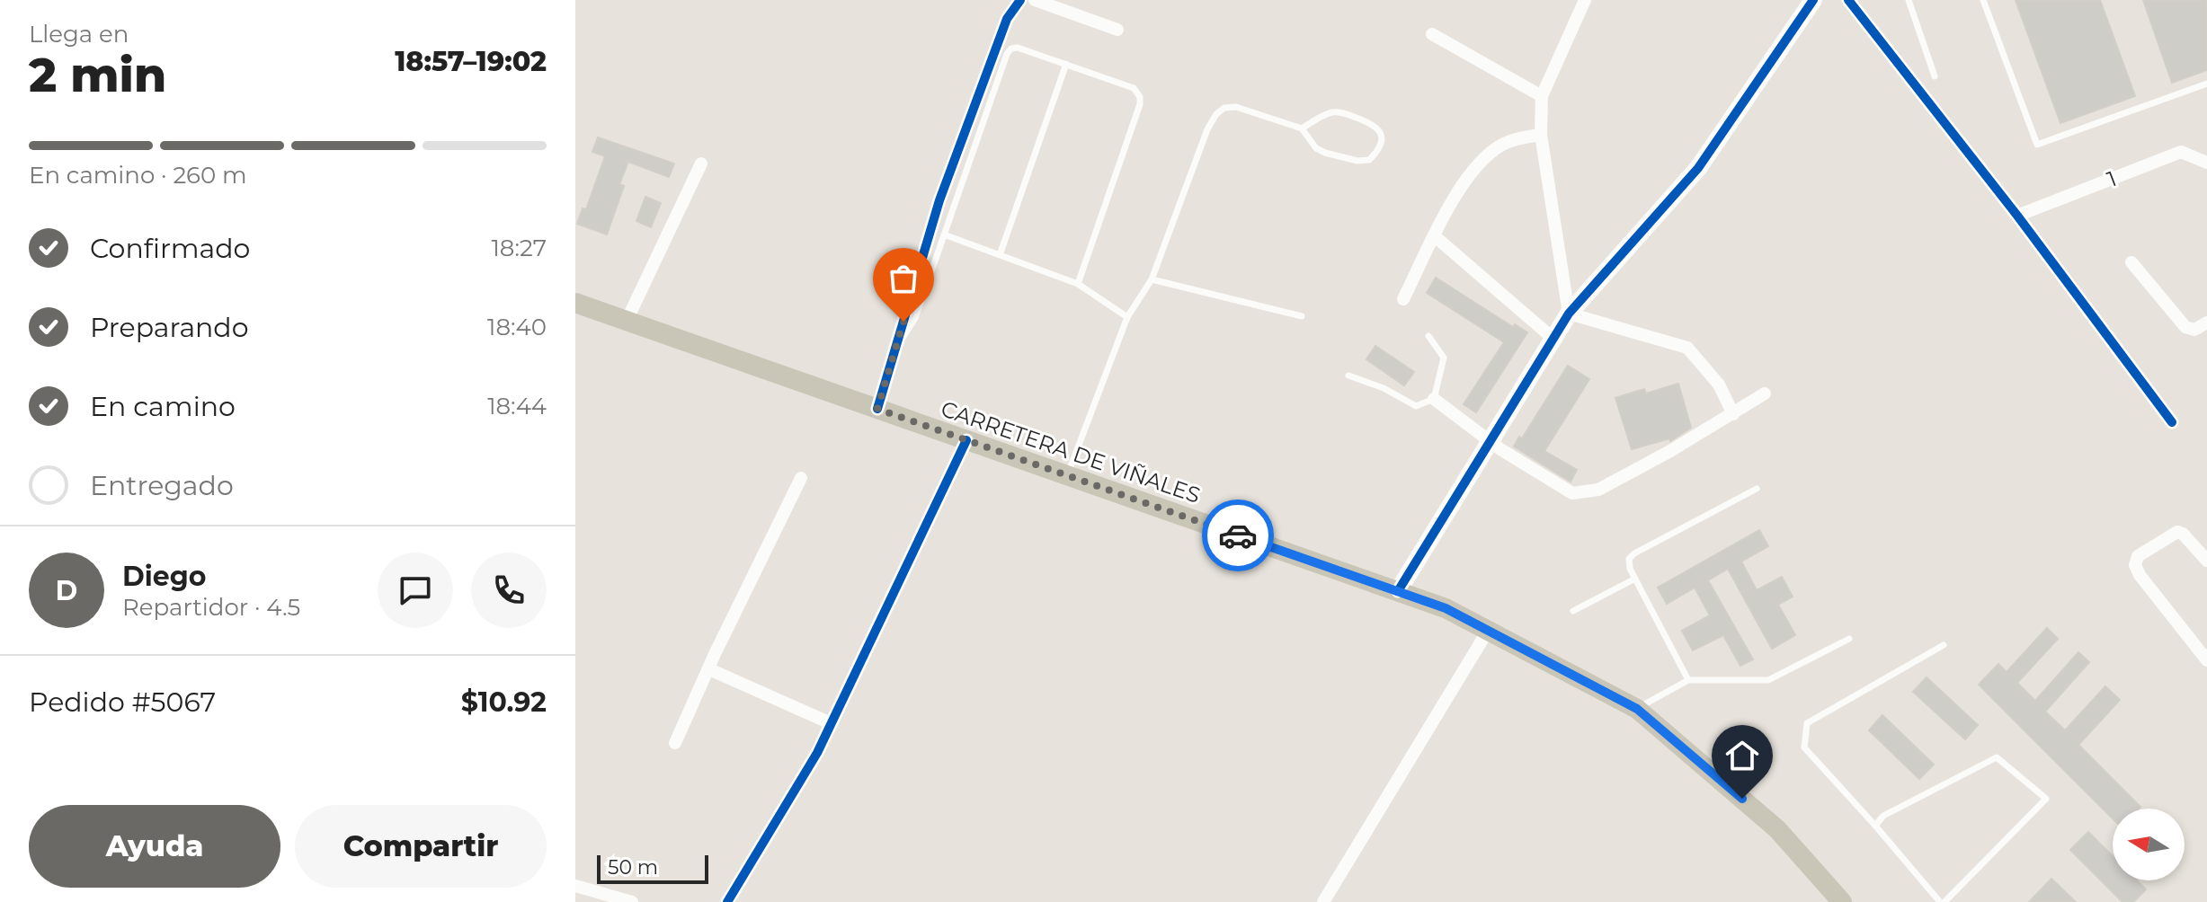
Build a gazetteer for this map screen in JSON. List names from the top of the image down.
{
  "streets": {
    "main road": ["CARRETERA DE VIÑALES"],
    "street": ["1"]
  },
  "scale_bar": "50 m",
  "north": "left",
  "page": {
    "heading": ["2 min", "Llega en", "18:57–19:02"],
    "panel": [
      "Diego",
      "Repartidor · 4.5",
      "Pedido #5067",
      "$10.92"
    ],
    "bar": "En camino · 260 m",
    "list": [
      ["Confirmado", "18:27"],
      ["Preparando", "18:40"],
      ["En camino", "18:44"],
      "Entregado"
    ],
    "round": "D",
    "buttons": ["Ayuda", "Compartir"],
    "scale": "50 m"
  }
}
